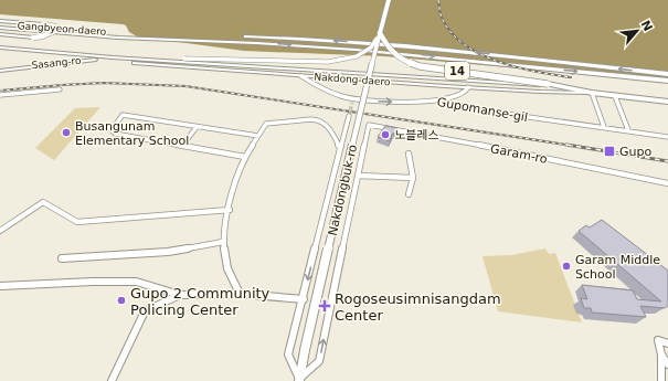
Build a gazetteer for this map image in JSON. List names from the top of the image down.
{
  "streets": {
    "main road": [
      "Gangbyeon-daero",
      "Sasang-ro",
      "14",
      "Nakdong-daero",
      "Nakdongbuk-ro"
    ],
    "street": ["Gupomanse-gil", "Garam-ro"]
  },
  "crossings": [
    ["Sasang-ro", "Nakdong-daero"],
    ["14", "Nakdong-daero"],
    ["14", "Nakdongbuk-ro"],
    ["Nakdong-daero", "Gupomanse-gil"]
  ],
  "one_way": ["Gupomanse-gil"],
  "places": {
    "other": [
      "Busangunam Elementary School",
      "노블레스",
      "Garam Middle School",
      "Gupo 2 Community Policing Center"
    ],
    "transit": ["Gupo"],
    "health": ["Rogoseusimnisangdam Center"]
  },
  "north": "top right"
}
